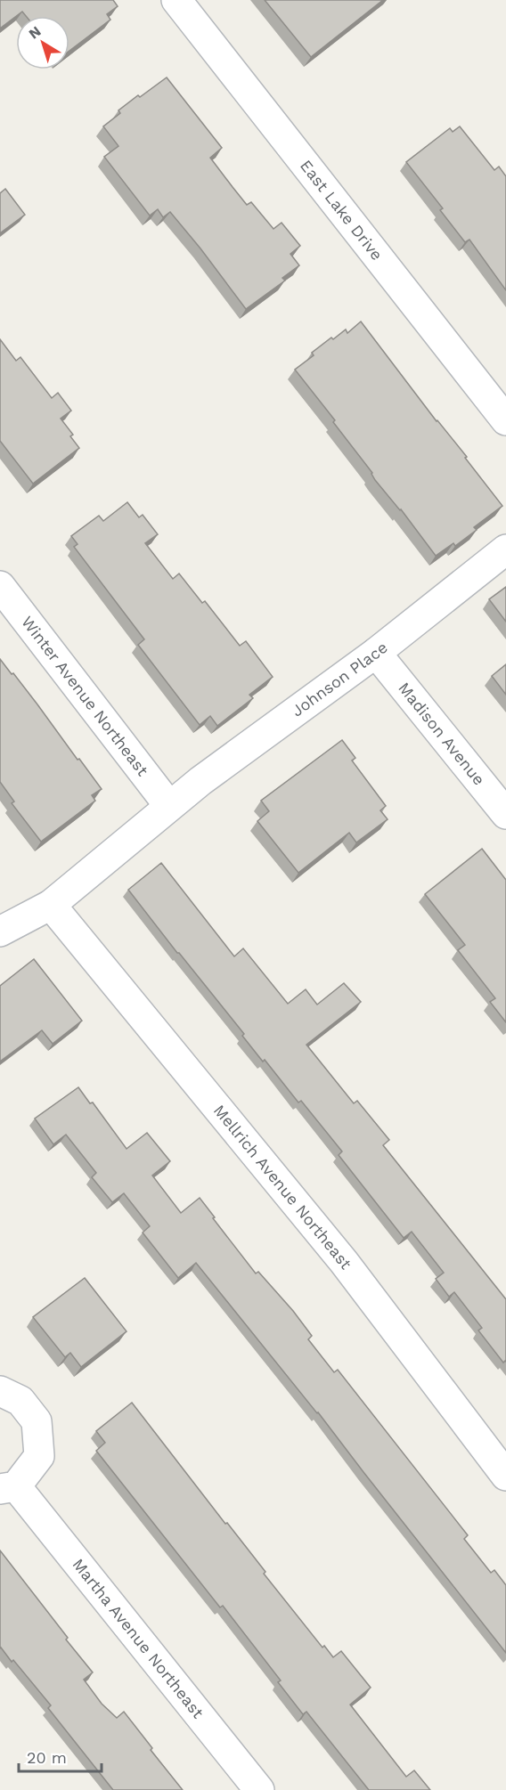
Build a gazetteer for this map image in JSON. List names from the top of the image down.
{
  "streets": {
    "street": [
      "East Lake Drive",
      "Johnson Place",
      "Winter Avenue Northeast",
      "Madison Avenue",
      "Mellrich Avenue Northeast",
      "Martha Avenue Northeast"
    ]
  },
  "crossings": [
    ["Johnson Place", "Winter Avenue Northeast"],
    ["Johnson Place", "Madison Avenue"],
    ["Johnson Place", "Mellrich Avenue Northeast"]
  ],
  "scale_bar": "20 m",
  "north": "top left"
}
